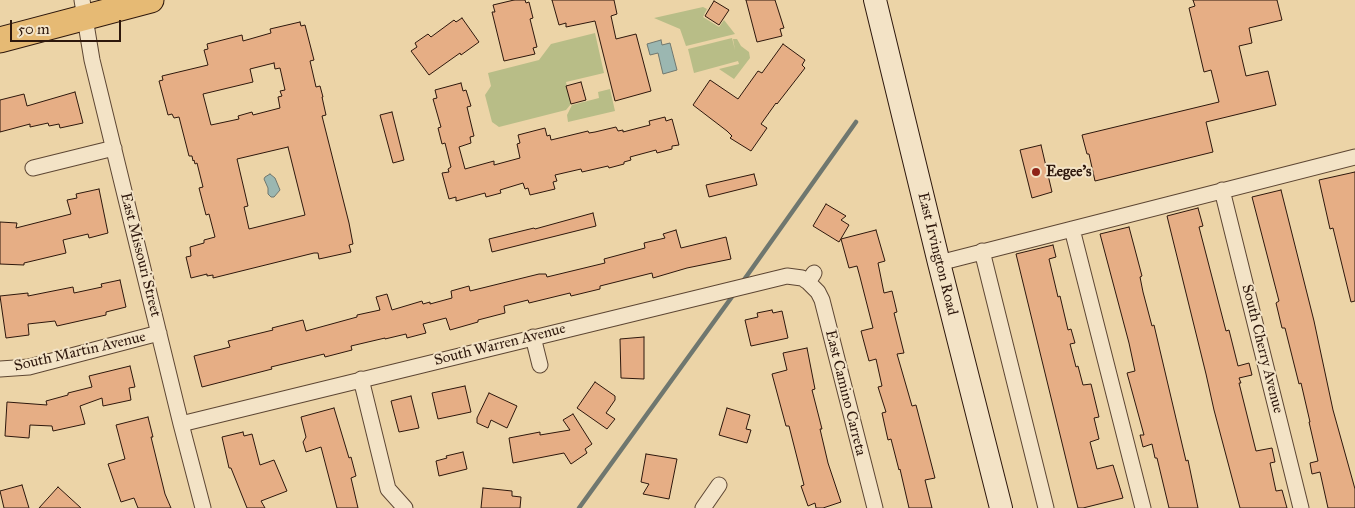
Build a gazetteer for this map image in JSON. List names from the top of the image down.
{
  "streets": {
    "main road": ["East Irvington Road"],
    "street": [
      "East Missouri Street",
      "South Warren Avenue",
      "South Cherry Avenue",
      "South Martin Avenue",
      "East Camino Carreta"
    ]
  },
  "crossings": [
    ["East Missouri Street", "South Warren Avenue"],
    ["East Missouri Street", "South Martin Avenue"],
    ["South Warren Avenue", "East Camino Carreta"]
  ],
  "places": ["Eegee's"],
  "scale_bar": "50 m"
}
